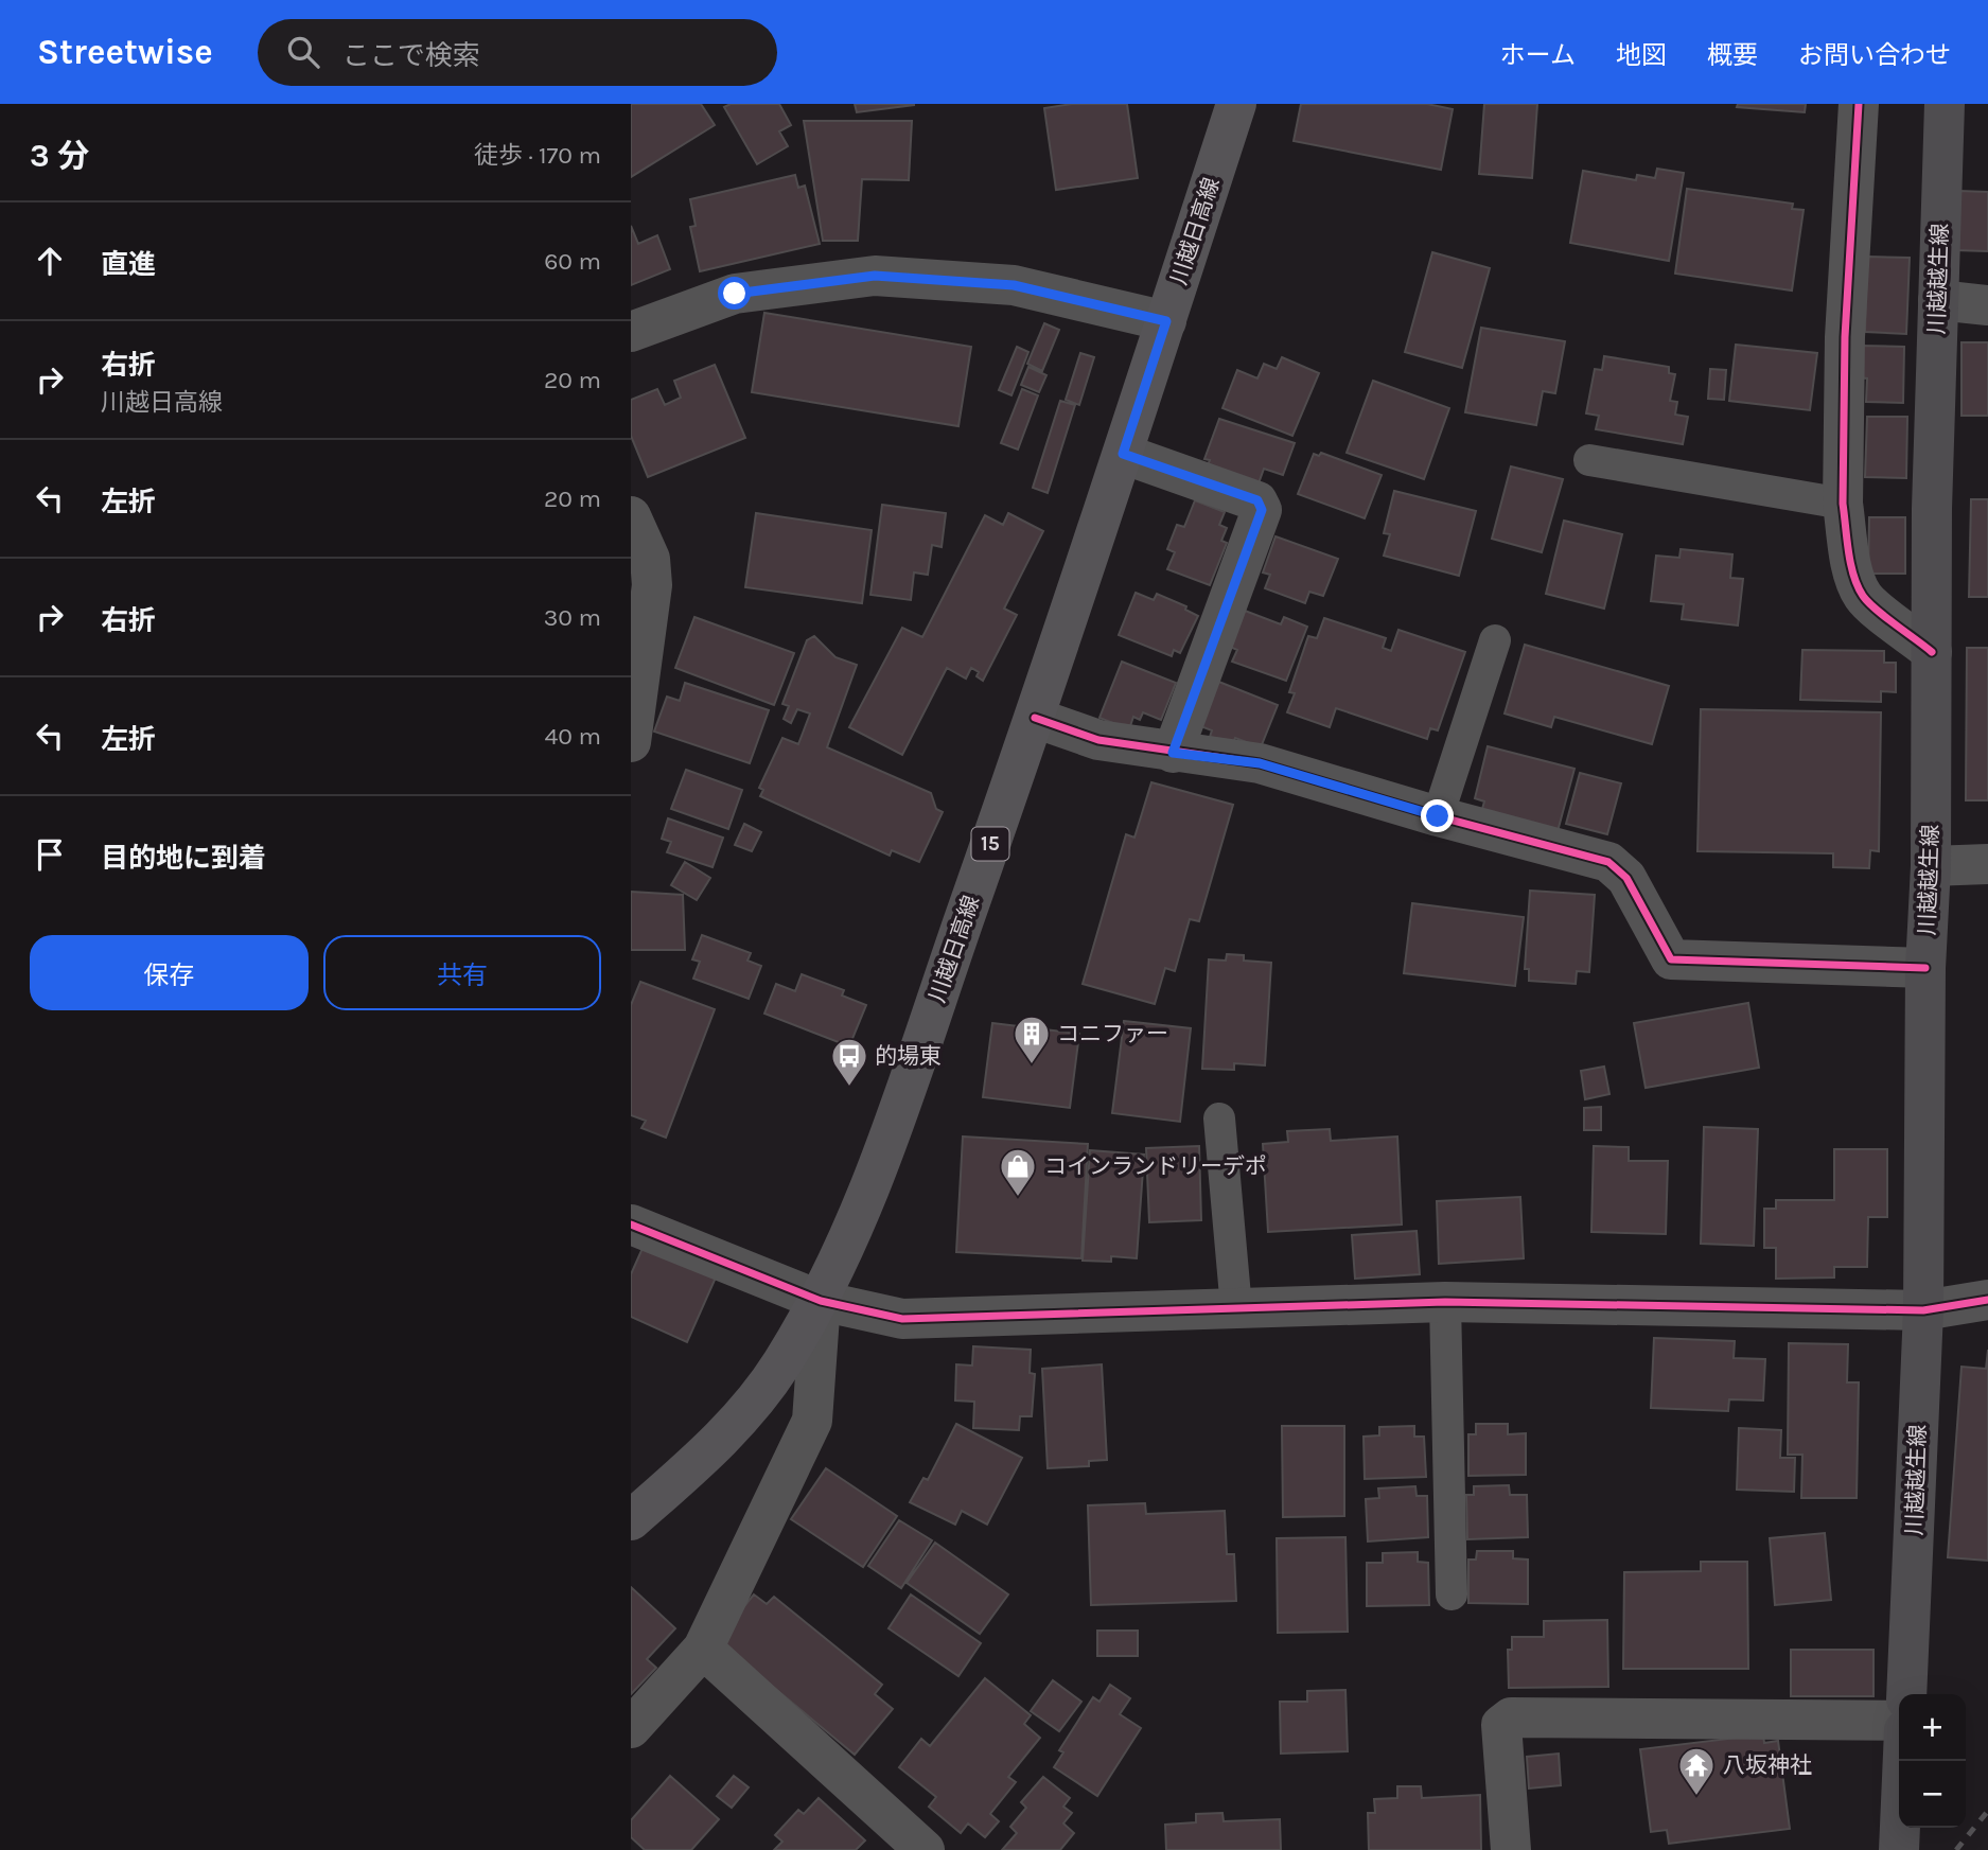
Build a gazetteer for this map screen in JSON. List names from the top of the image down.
{
  "streets": {
    "main road": ["川越日高線", "川越越生線", "15"]
  },
  "places": {
    "building": ["コニファー"],
    "bus stop": ["的場東"],
    "shop": ["コインランドリーデポ"],
    "temple": ["八坂神社"]
  },
  "page": {
    "header": "Streetwise",
    "search": "ここで検索",
    "nav": [
      "ホーム",
      "地図",
      "概要",
      "お問い合わせ"
    ],
    "heading": ["3 分", "徒歩 · 170 m"],
    "list": [
      ["直進", "60 m"],
      ["右折", "川越日高線", "20 m"],
      ["左折", "20 m"],
      ["右折", "30 m"],
      ["左折", "40 m"],
      "目的地に到着"
    ],
    "buttons": ["保存", "共有"],
    "map_buttons": ["+", "−"]
  }
}
